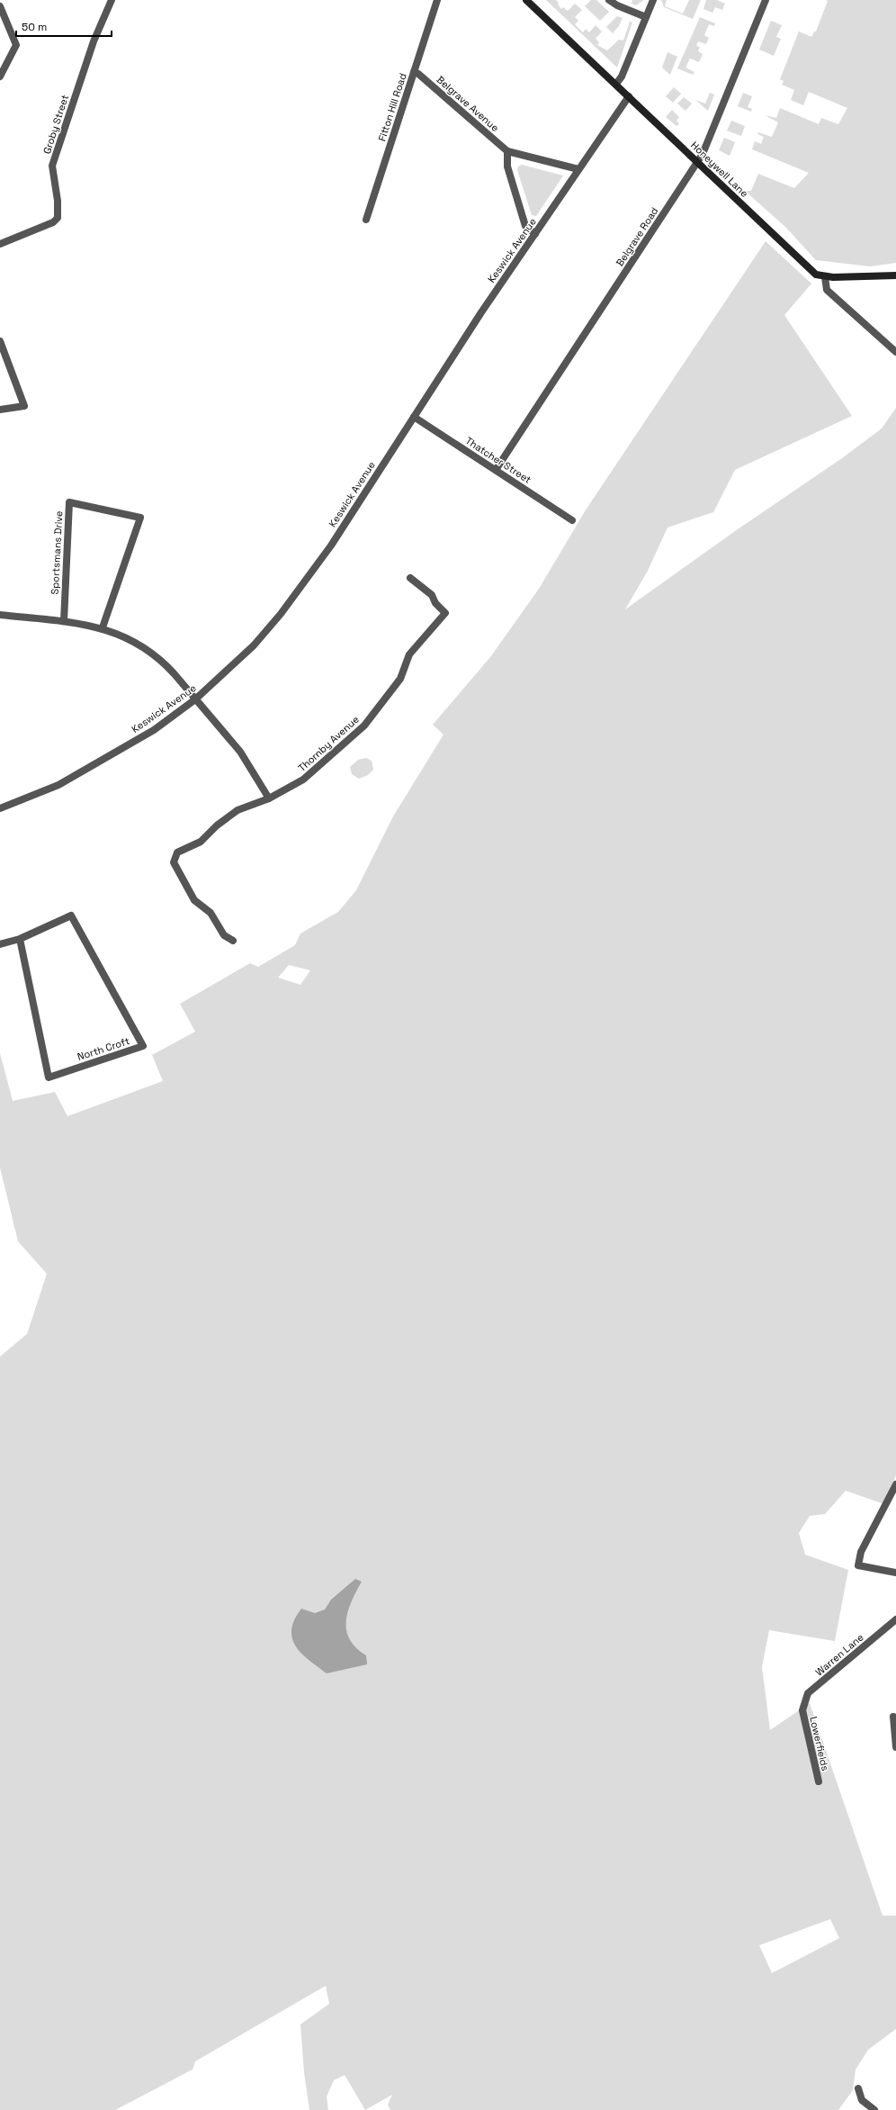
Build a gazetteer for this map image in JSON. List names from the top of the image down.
{
  "streets": {
    "street": [
      "Belgrave Avenue",
      "Fitton Hill Road",
      "Groby Street",
      "Honeywell Lane",
      "Belgrave Road",
      "Keswick Avenue",
      "Thatcher Street",
      "Sportsmans Drive",
      "Thornby Avenue",
      "North Croft",
      "Warren Lane",
      "Lowerfields"
    ]
  },
  "crossings": [
    ["Belgrave Avenue", "Fitton Hill Road"],
    ["Belgrave Avenue", "Keswick Avenue"],
    ["Honeywell Lane", "Belgrave Road"],
    ["Honeywell Lane", "Keswick Avenue"],
    ["Belgrave Road", "Thatcher Street"],
    ["Keswick Avenue", "Thatcher Street"],
    ["Warren Lane", "Lowerfields"]
  ],
  "scale_bar": "50 m"
}
